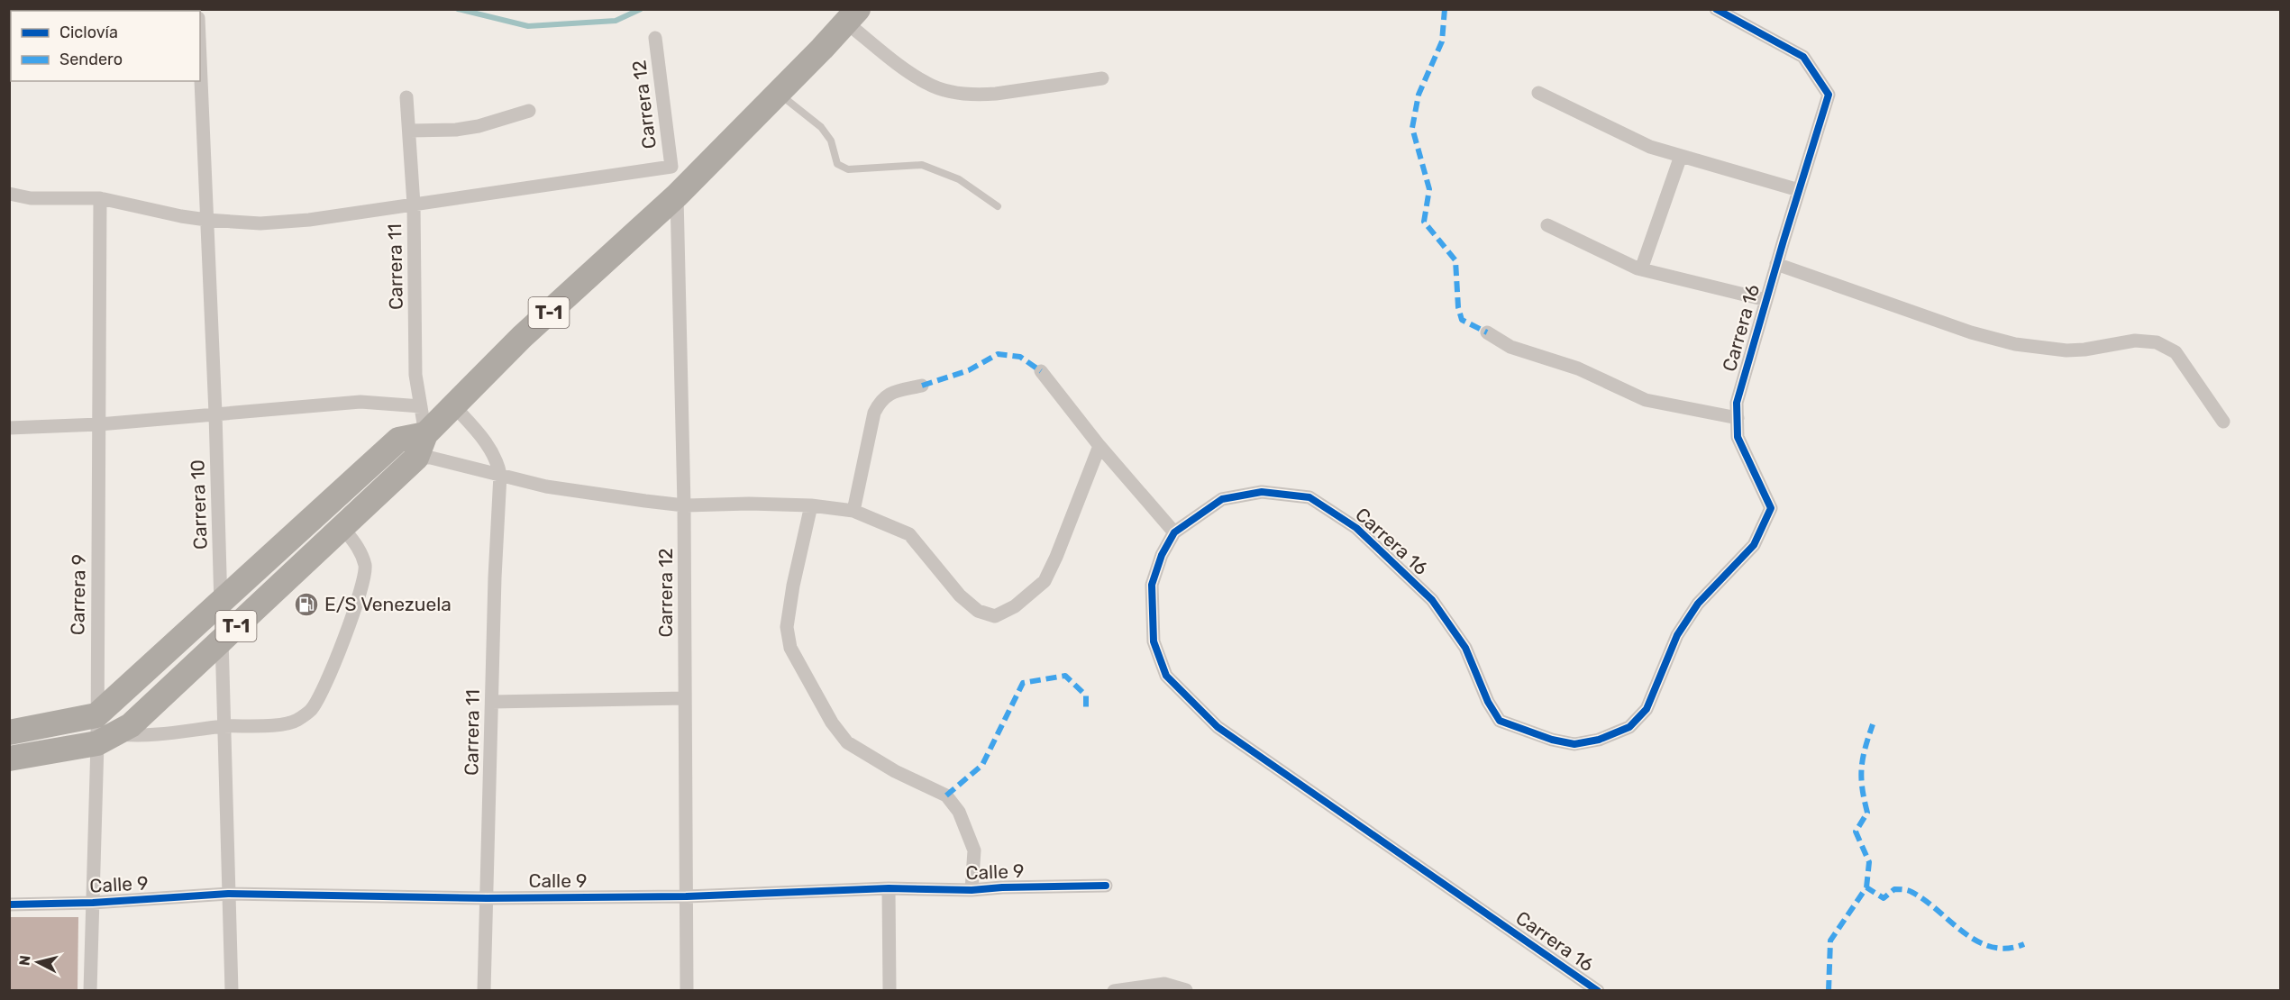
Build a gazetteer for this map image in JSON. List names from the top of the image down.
{
  "streets": {
    "highway": ["T-1"],
    "street": [
      "Carrera 12",
      "Carrera 11",
      "Carrera 16",
      "Carrera 10",
      "Carrera 9",
      "Calle 9"
    ]
  },
  "crossings": [
    ["Carrera 12", "T-1"],
    ["Carrera 12", "Calle 9"],
    ["Carrera 11", "T-1"],
    ["Carrera 11", "Calle 9"],
    ["T-1", "Carrera 10"],
    ["T-1", "Carrera 9"],
    ["Carrera 10", "Calle 9"],
    ["Carrera 9", "Calle 9"]
  ],
  "places": {
    "fuel station": ["E/S Venezuela"]
  },
  "legend": ["Ciclovía", "Sendero"],
  "north": "left"
}
